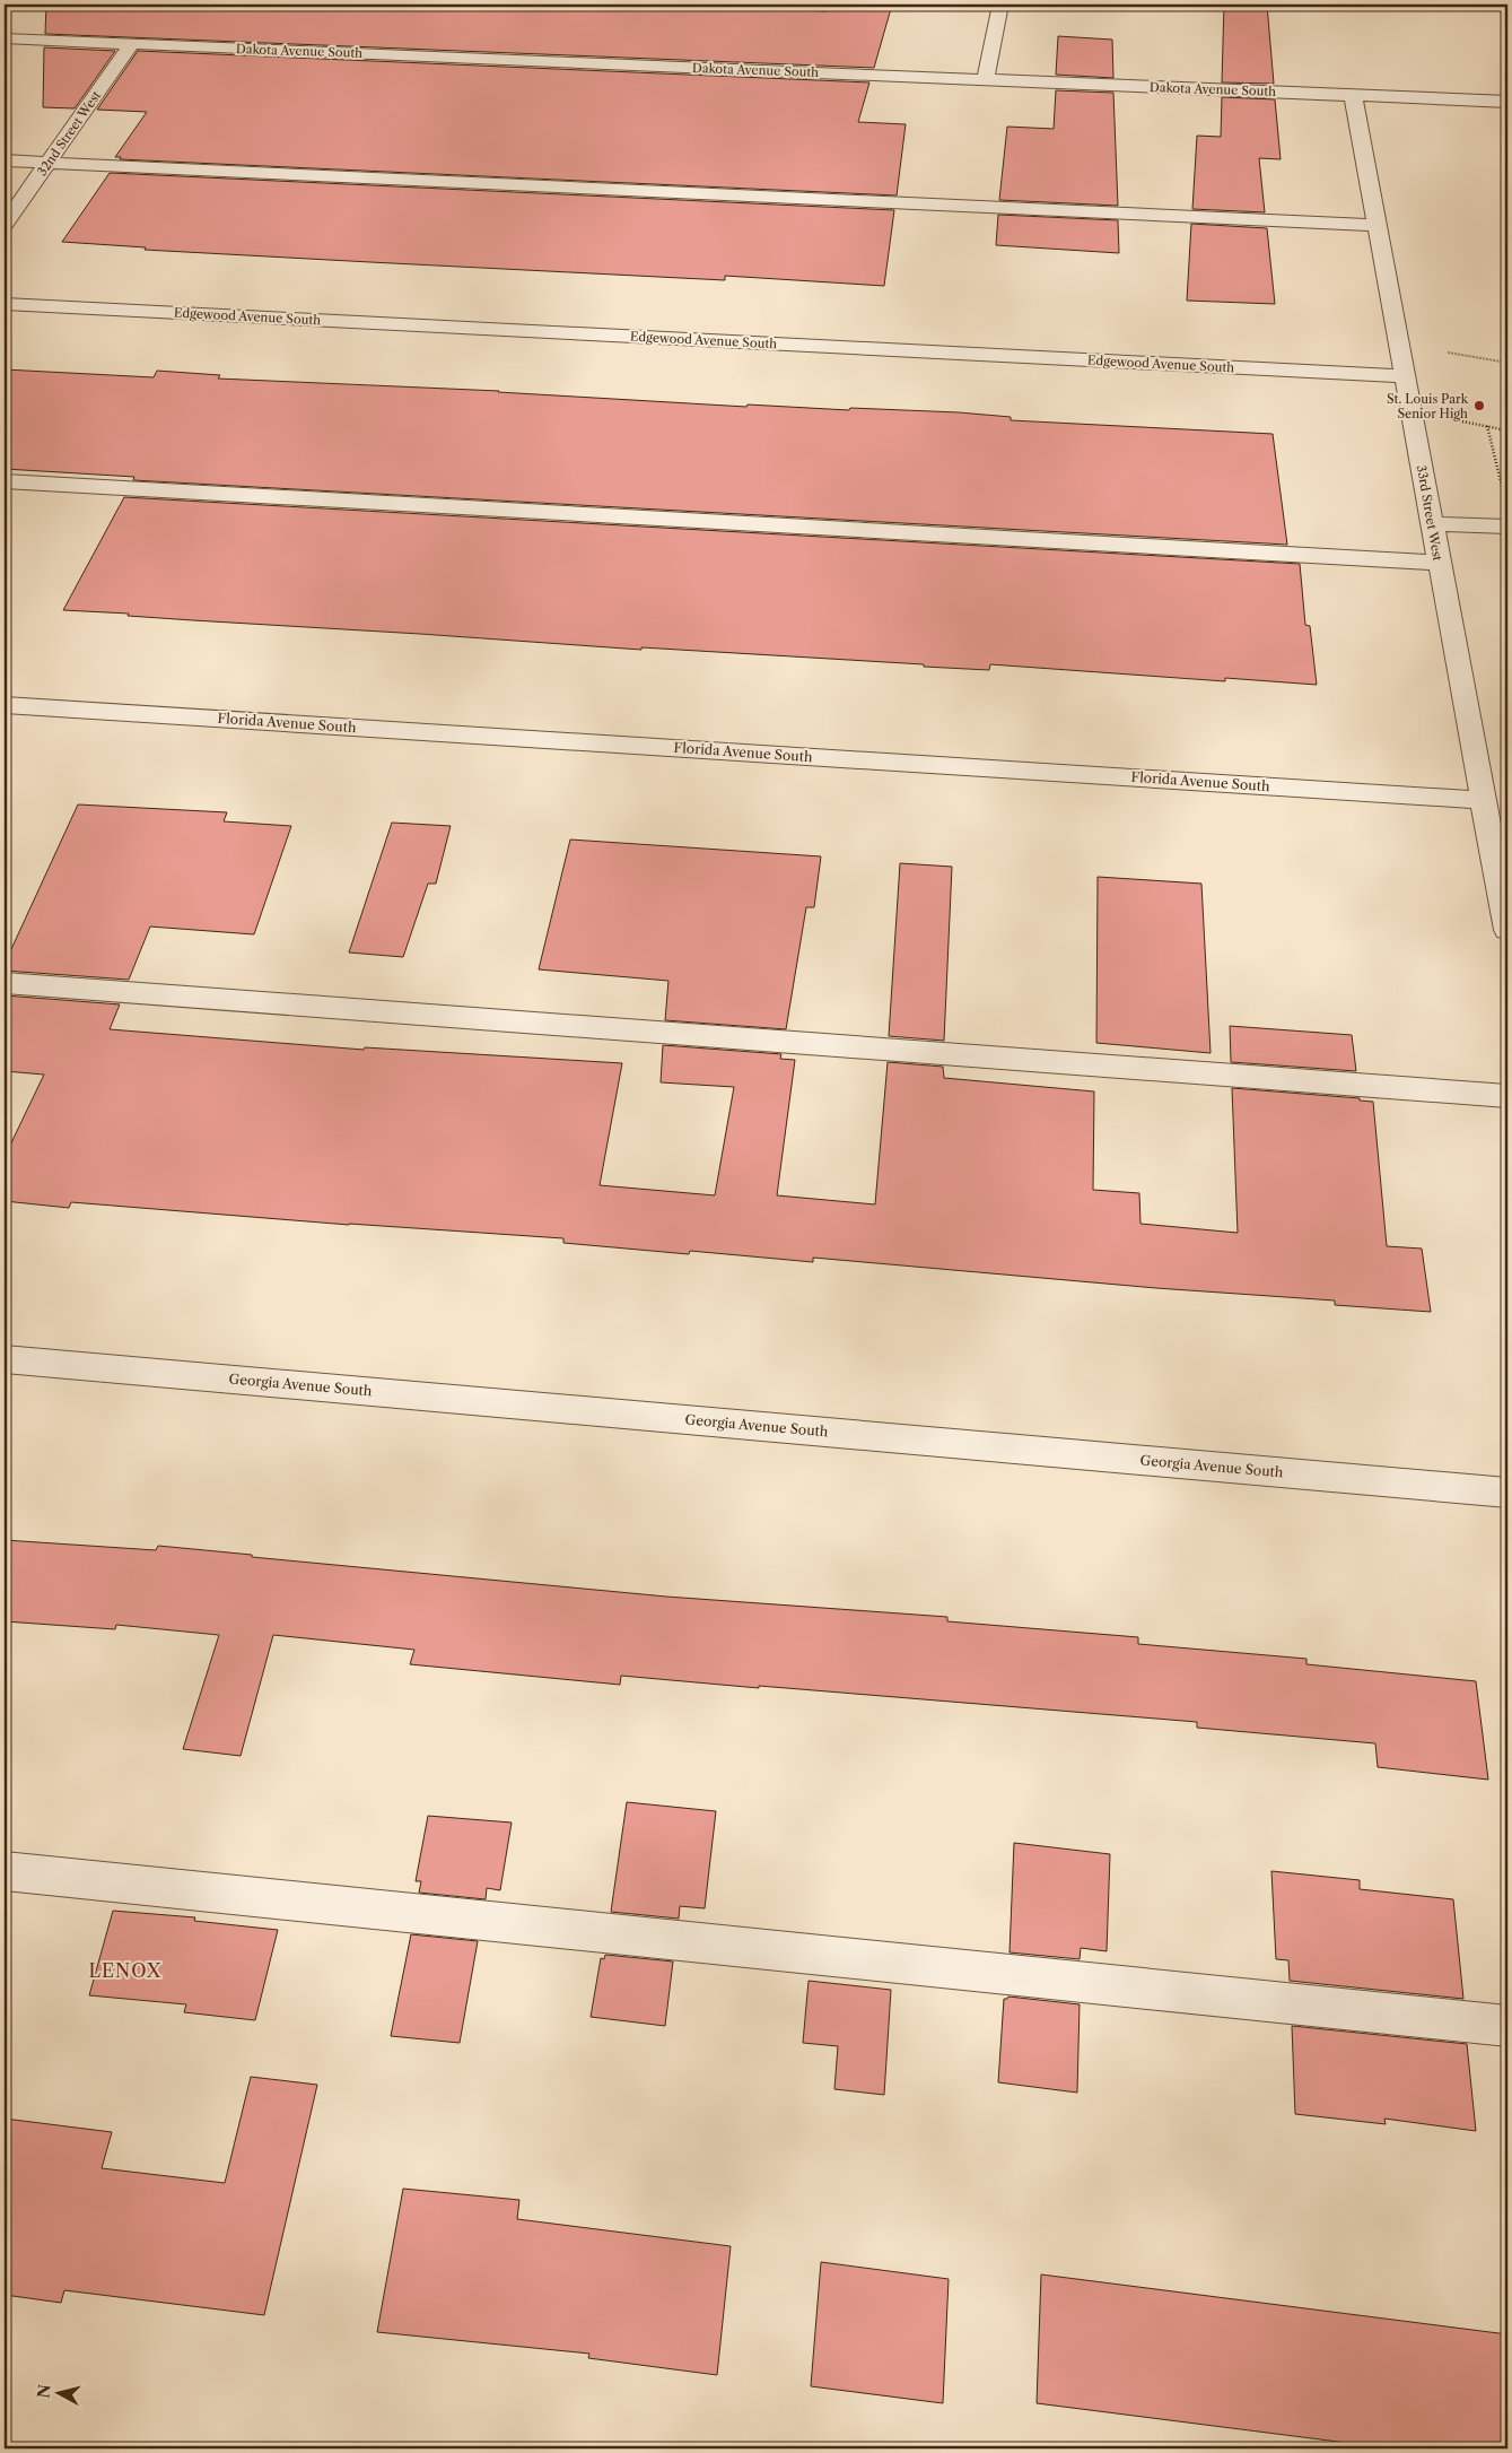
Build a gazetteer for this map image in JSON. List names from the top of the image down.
{
  "streets": {
    "street": [
      "Dakota Avenue South",
      "32nd Street West",
      "Edgewood Avenue South",
      "33rd Street West",
      "Florida Avenue South",
      "Georgia Avenue South"
    ]
  },
  "crossings": [
    ["Dakota Avenue South", "32nd Street West"],
    ["Dakota Avenue South", "33rd Street West"],
    ["Edgewood Avenue South", "33rd Street West"],
    ["33rd Street West", "Florida Avenue South"]
  ],
  "districts": ["LENOX"],
  "places": ["St. Louis Park Senior High"],
  "north": "left"
}
